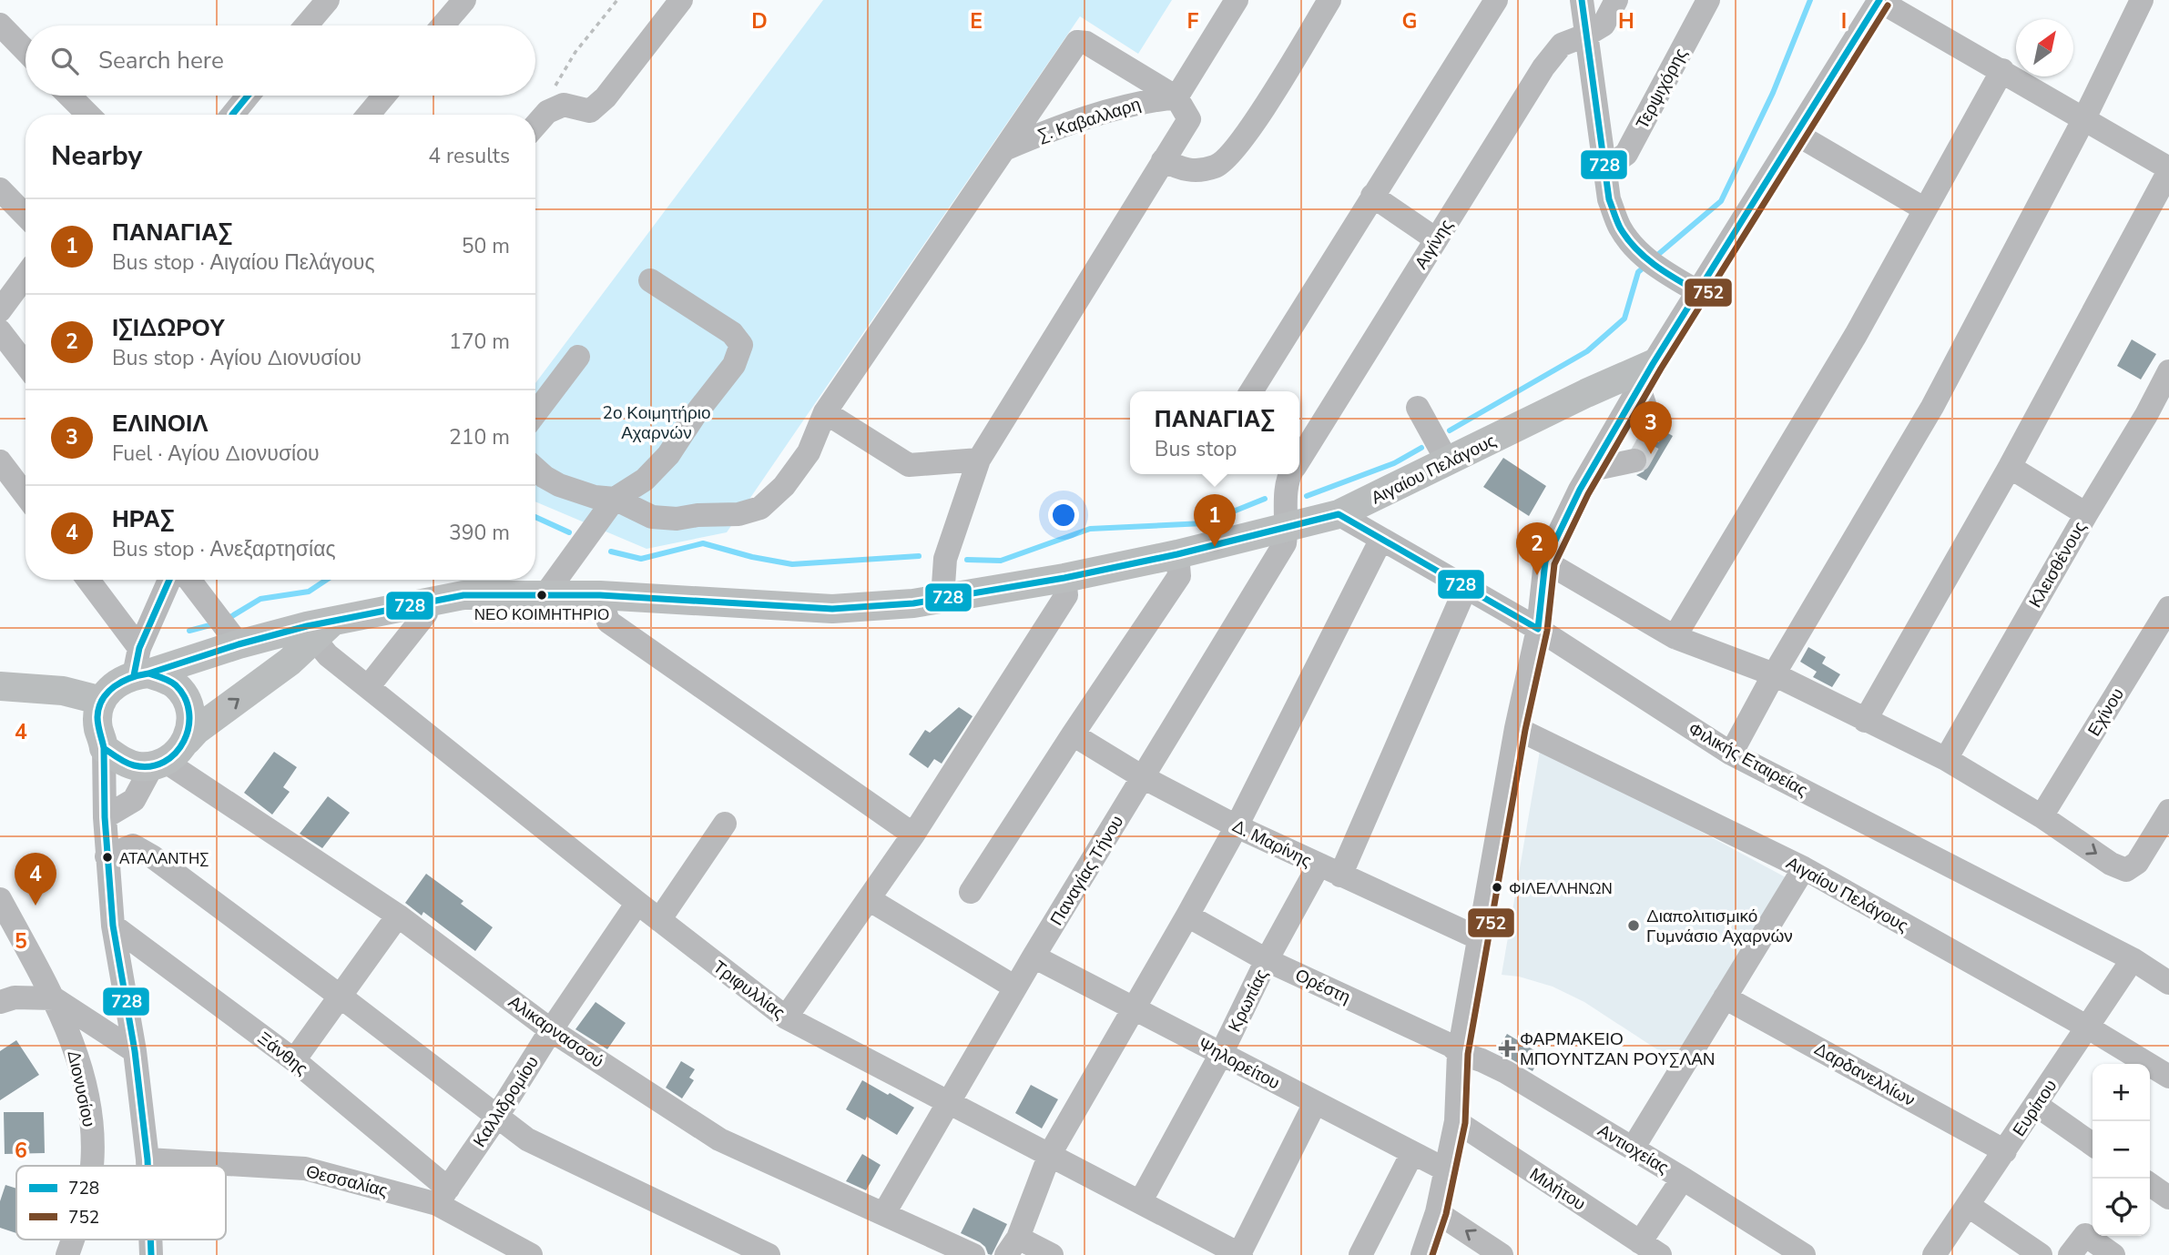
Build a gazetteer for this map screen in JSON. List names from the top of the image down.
{
  "streets": {
    "main road": ["Αιγαίου Πελάγους"],
    "street": [
      "Τερψιχόρης",
      "Σ. Καβαλλαρη",
      "Αιγίνης",
      "Κλεισθένους",
      "Εχίνου",
      "Φιλικής Εταιρείας",
      "Δ. Μαρίνης",
      "Παναγίας Τήνου",
      "Ορέστη",
      "Τριφυλλίας",
      "Κρωπίας",
      "Αλικαρνασσού",
      "Ξάνθης",
      "Ψηλορείτου",
      "Δαρδανελλίων",
      "Διονυσίου",
      "Καλλιδρομίου",
      "Ευρίπου",
      "Αντιοχείας",
      "Θεσσαλίας",
      "Μιλήτου"
    ]
  },
  "crossings": [
    ["Αιγίνης", "Αιγαίου Πελάγους"],
    ["Αιγίνης", "Παναγίας Τήνου"],
    ["Αιγαίου Πελάγους", "Φιλικής Εταιρείας"],
    ["Αιγαίου Πελάγους", "Παναγίας Τήνου"],
    ["Αιγαίου Πελάγους", "Τριφυλλίας"],
    ["Αιγαίου Πελάγους", "Αλικαρνασσού"],
    ["Αιγαίου Πελάγους", "Ευρίπου"],
    ["Φιλικής Εταιρείας", "Κρωπίας"],
    ["Φιλικής Εταιρείας", "Ευρίπου"],
    ["Δ. Μαρίνης", "Παναγίας Τήνου"],
    ["Δ. Μαρίνης", "Κρωπίας"],
    ["Παναγίας Τήνου", "Τριφυλλίας"],
    ["Παναγίας Τήνου", "Αλικαρνασσού"],
    ["Παναγίας Τήνου", "Ψηλορείτου"],
    ["Ορέστη", "Κρωπίας"],
    ["Ορέστη", "Αντιοχείας"],
    ["Τριφυλλίας", "Κρωπίας"],
    ["Τριφυλλίας", "Καλλιδρομίου"],
    ["Κρωπίας", "Ψηλορείτου"],
    ["Αλικαρνασσού", "Καλλιδρομίου"],
    ["Ξάνθης", "Καλλιδρομίου"],
    ["Ξάνθης", "Θεσσαλίας"],
    ["Δαρδανελλίων", "Ευρίπου"],
    ["Καλλιδρομίου", "Θεσσαλίας"]
  ],
  "parks": ["2ο Κοιμητήριο Αχαρνών"],
  "places": {
    "other": [
      "ΝΕΟ ΚΟΙΜΗΤΗΡΙΟ",
      "ΑΤΑΛΑΝΤΗΣ",
      "ΦΙΛΕΛΛΗΝΩΝ",
      "Διαπολιτισμικό Γυμνάσιο Αχαρνών"
    ],
    "health": ["ΦΑΡΜΑΚΕΙΟ ΜΠΟΥΝΤΖΑΝ ΡΟΥΣΛΑΝ"]
  },
  "lines": ["transit line 728", "transit line 752"],
  "legend": ["728", "752"],
  "north": "top right",
  "page": {
    "search": "Search here",
    "heading": ["Nearby", "4 results"],
    "list": [
      {
        "mark": "1",
        "name": "ΠΑΝΑΓΙΑΣ",
        "note": "Bus stop · Αιγαίου Πελάγους",
        "value": "50 m"
      },
      {
        "mark": "2",
        "name": "ΙΣΙΔΩΡΟΥ",
        "note": "Bus stop · Αγίου Διονυσίου",
        "value": "170 m"
      },
      {
        "mark": "3",
        "name": "ΕΛΙΝΟΙΛ",
        "note": "Fuel · Αγίου Διονυσίου",
        "value": "210 m"
      },
      {
        "mark": "4",
        "name": "ΗΡΑΣ",
        "note": "Bus stop · Ανεξαρτησίας",
        "value": "390 m"
      }
    ],
    "popup": ["ΠΑΝΑΓΙΑΣ", "Bus stop"],
    "pins": [
      "3",
      "1",
      "2",
      "4"
    ],
    "map_buttons": ["+", "−"]
  },
  "grid": {
    "columns": [
      "D",
      "E",
      "F",
      "G",
      "H",
      "I"
    ],
    "rows": ["4", "5", "6"]
  }
}
